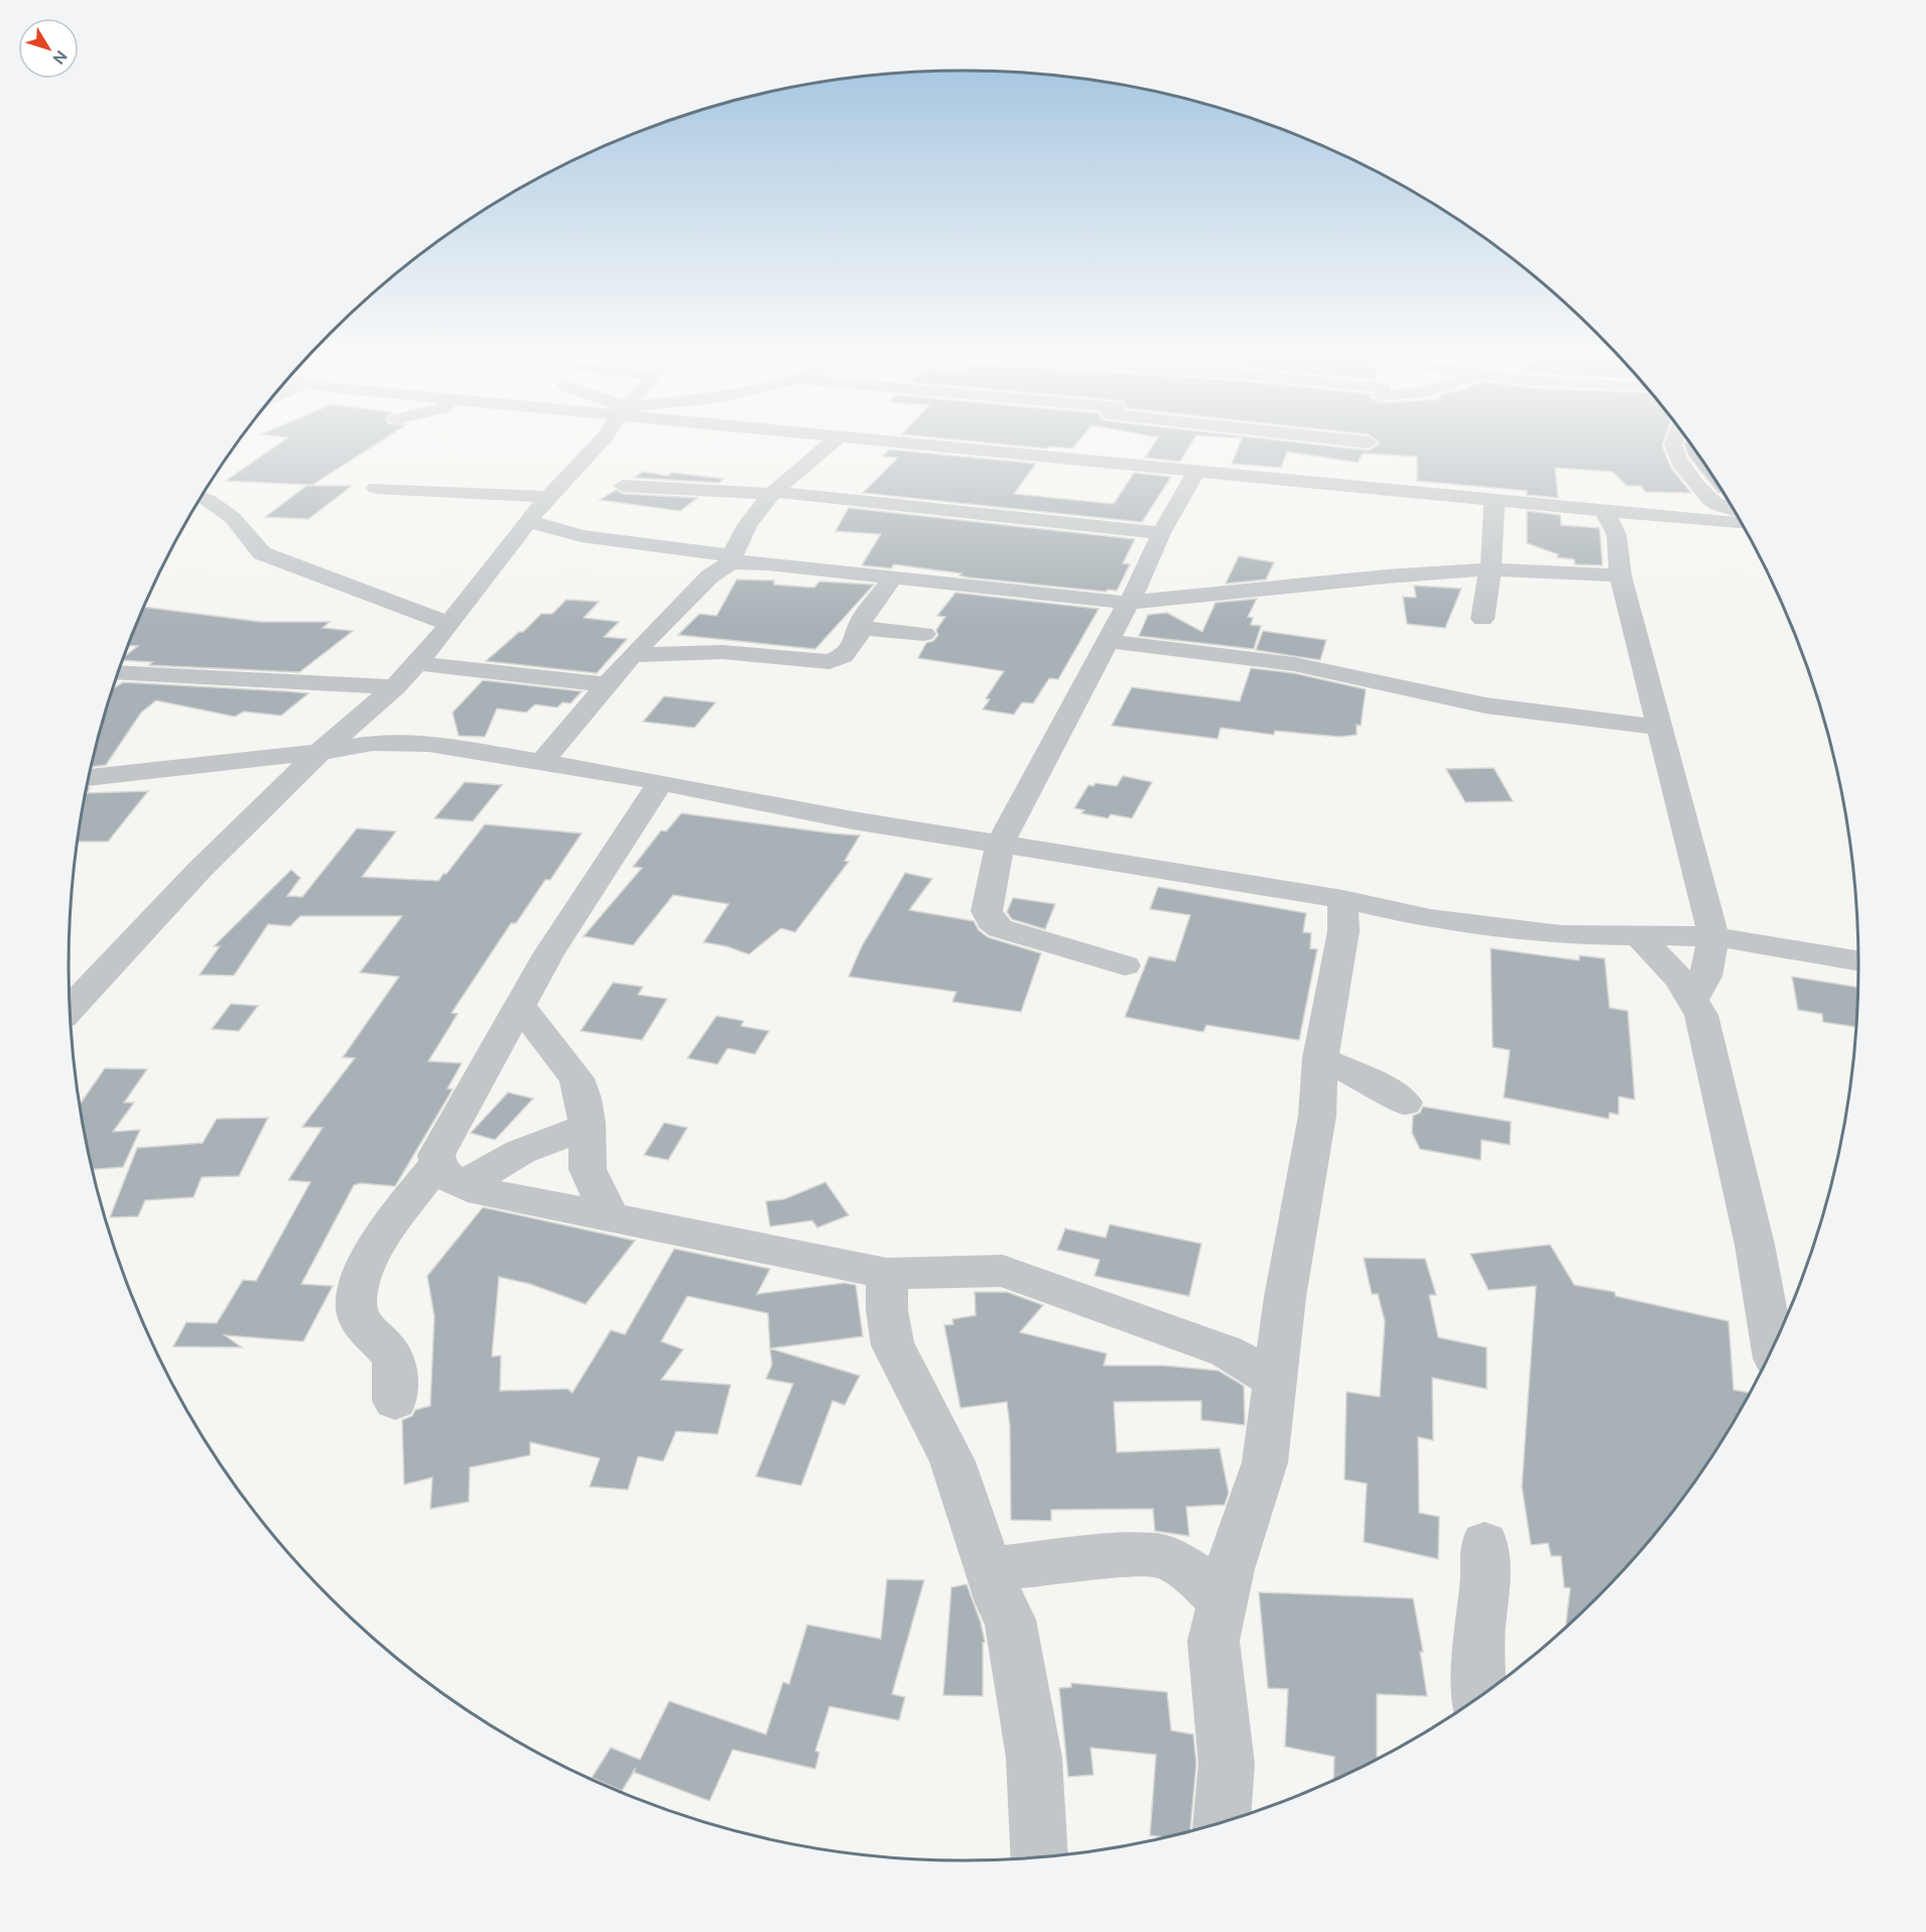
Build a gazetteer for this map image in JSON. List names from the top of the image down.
{
  "north": "bottom right"
}
